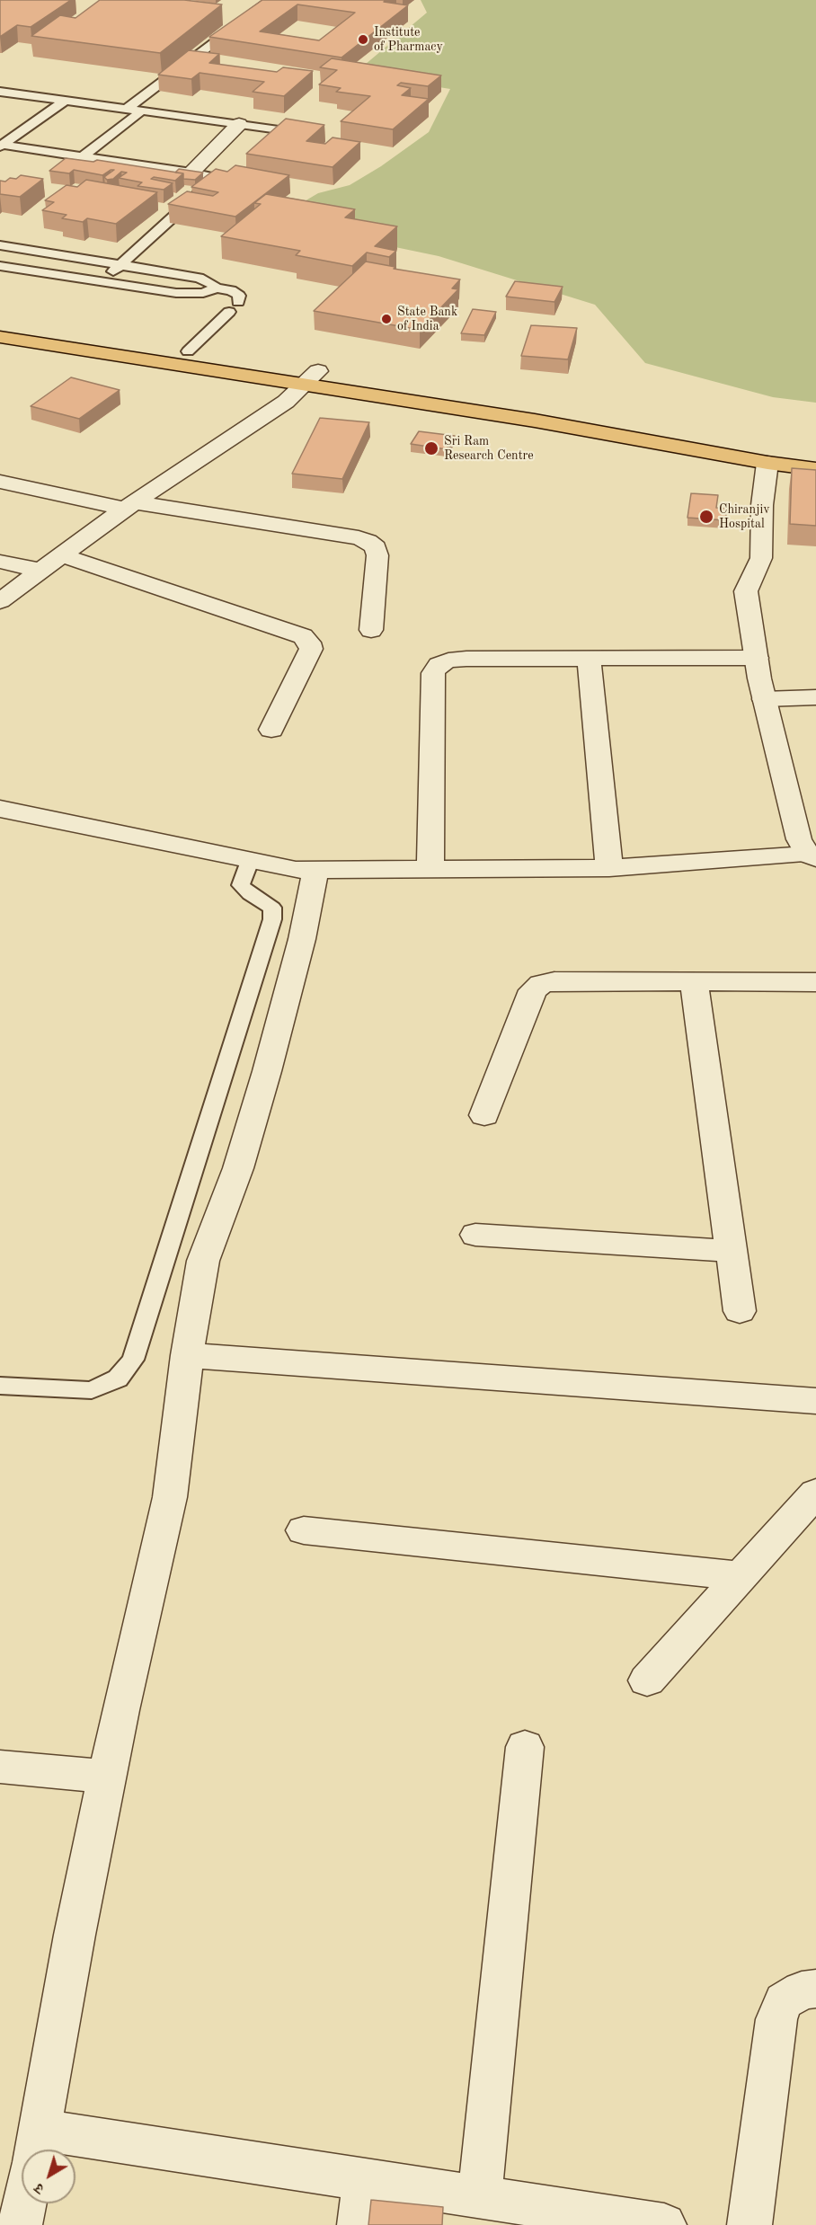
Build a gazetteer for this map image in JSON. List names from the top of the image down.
{
  "places": [
    "Institute of Pharmacy",
    "State Bank of India",
    "Sri Ram Research Centre",
    "Chiranjiv Hospital"
  ],
  "north": "bottom left"
}
